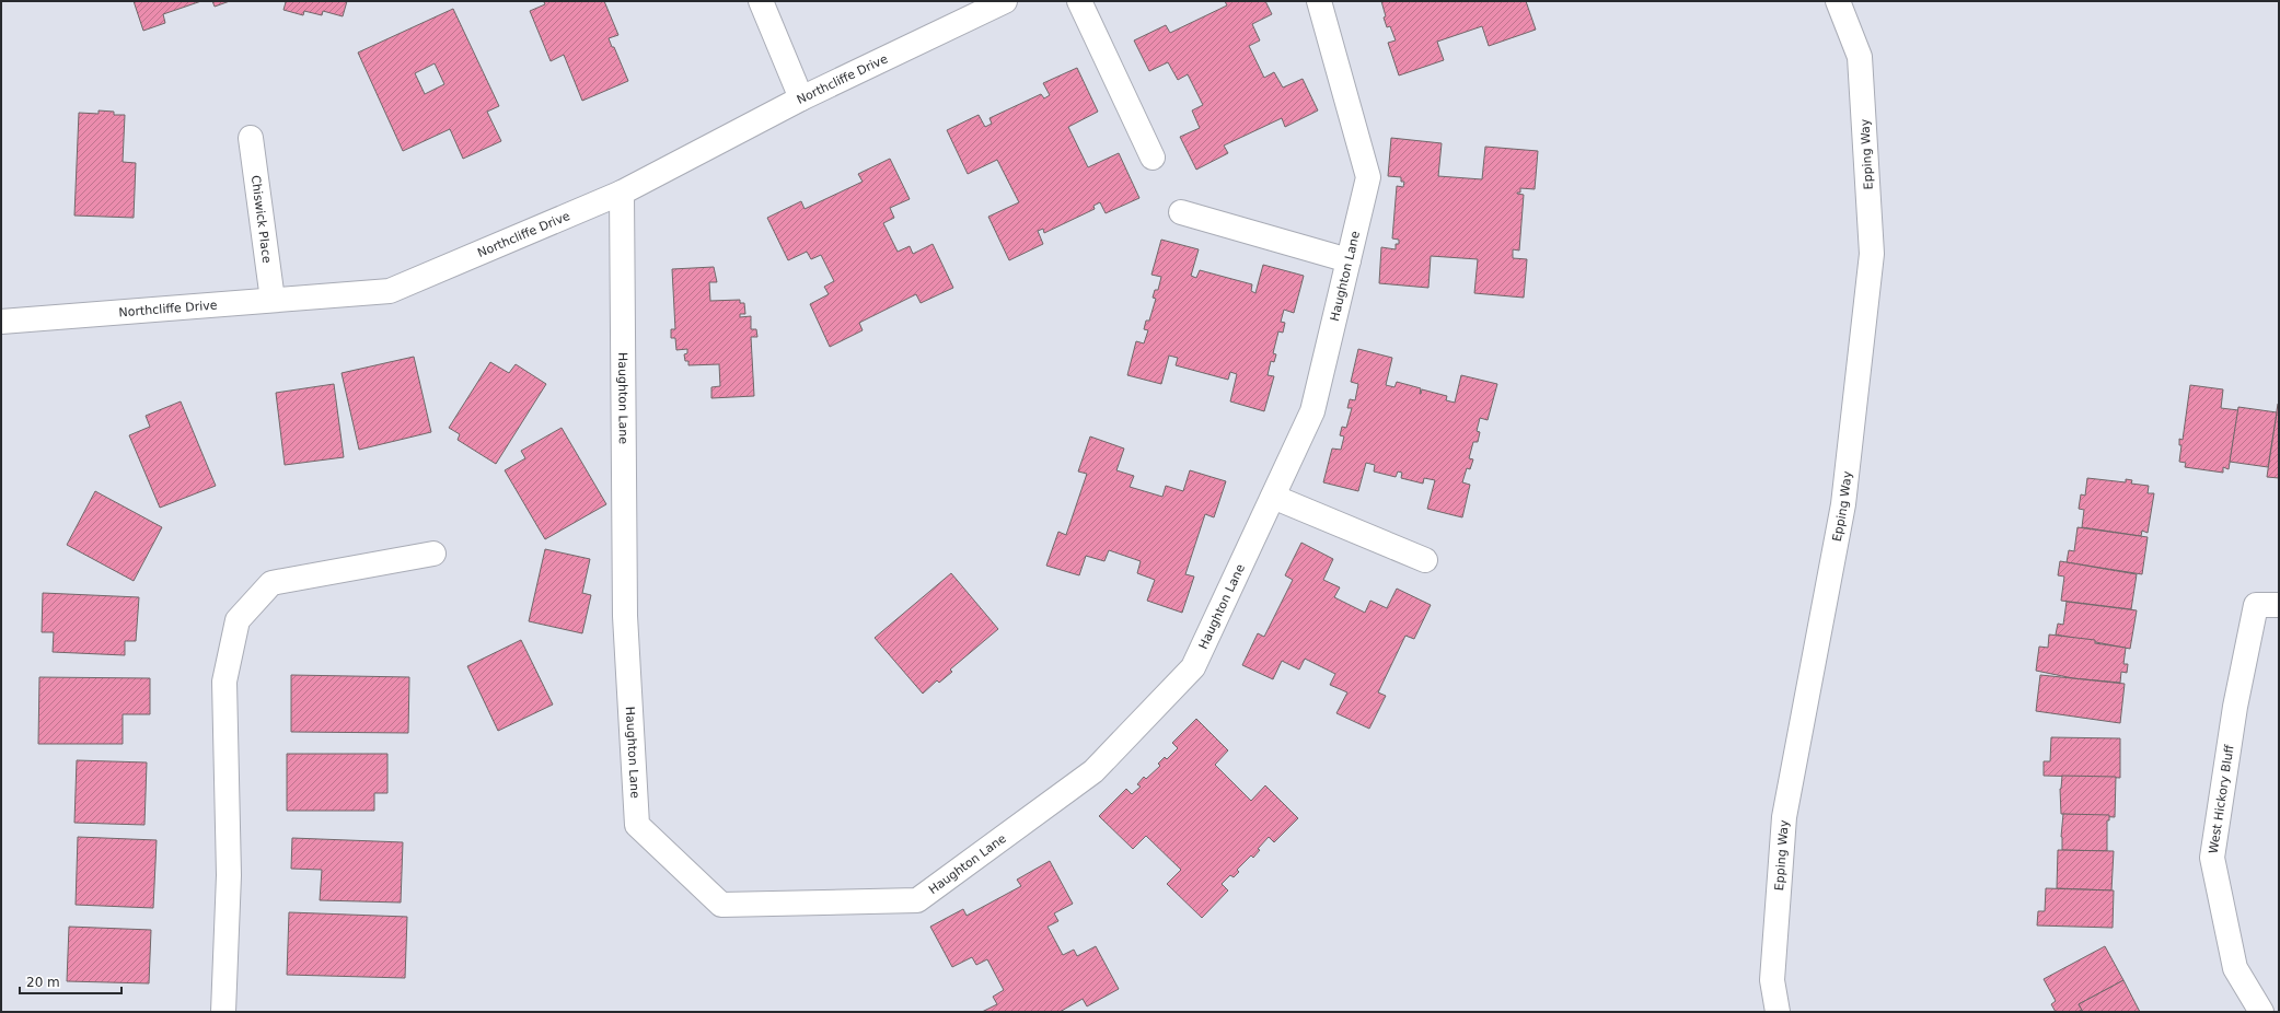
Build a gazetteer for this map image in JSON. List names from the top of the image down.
{
  "streets": {
    "street": [
      "Northcliffe Drive",
      "Epping Way",
      "Chiswick Place",
      "Haughton Lane",
      "West Hickory Bluff"
    ]
  },
  "crossings": [
    ["Northcliffe Drive", "Chiswick Place"],
    ["Northcliffe Drive", "Haughton Lane"]
  ],
  "scale_bar": "20 m"
}
